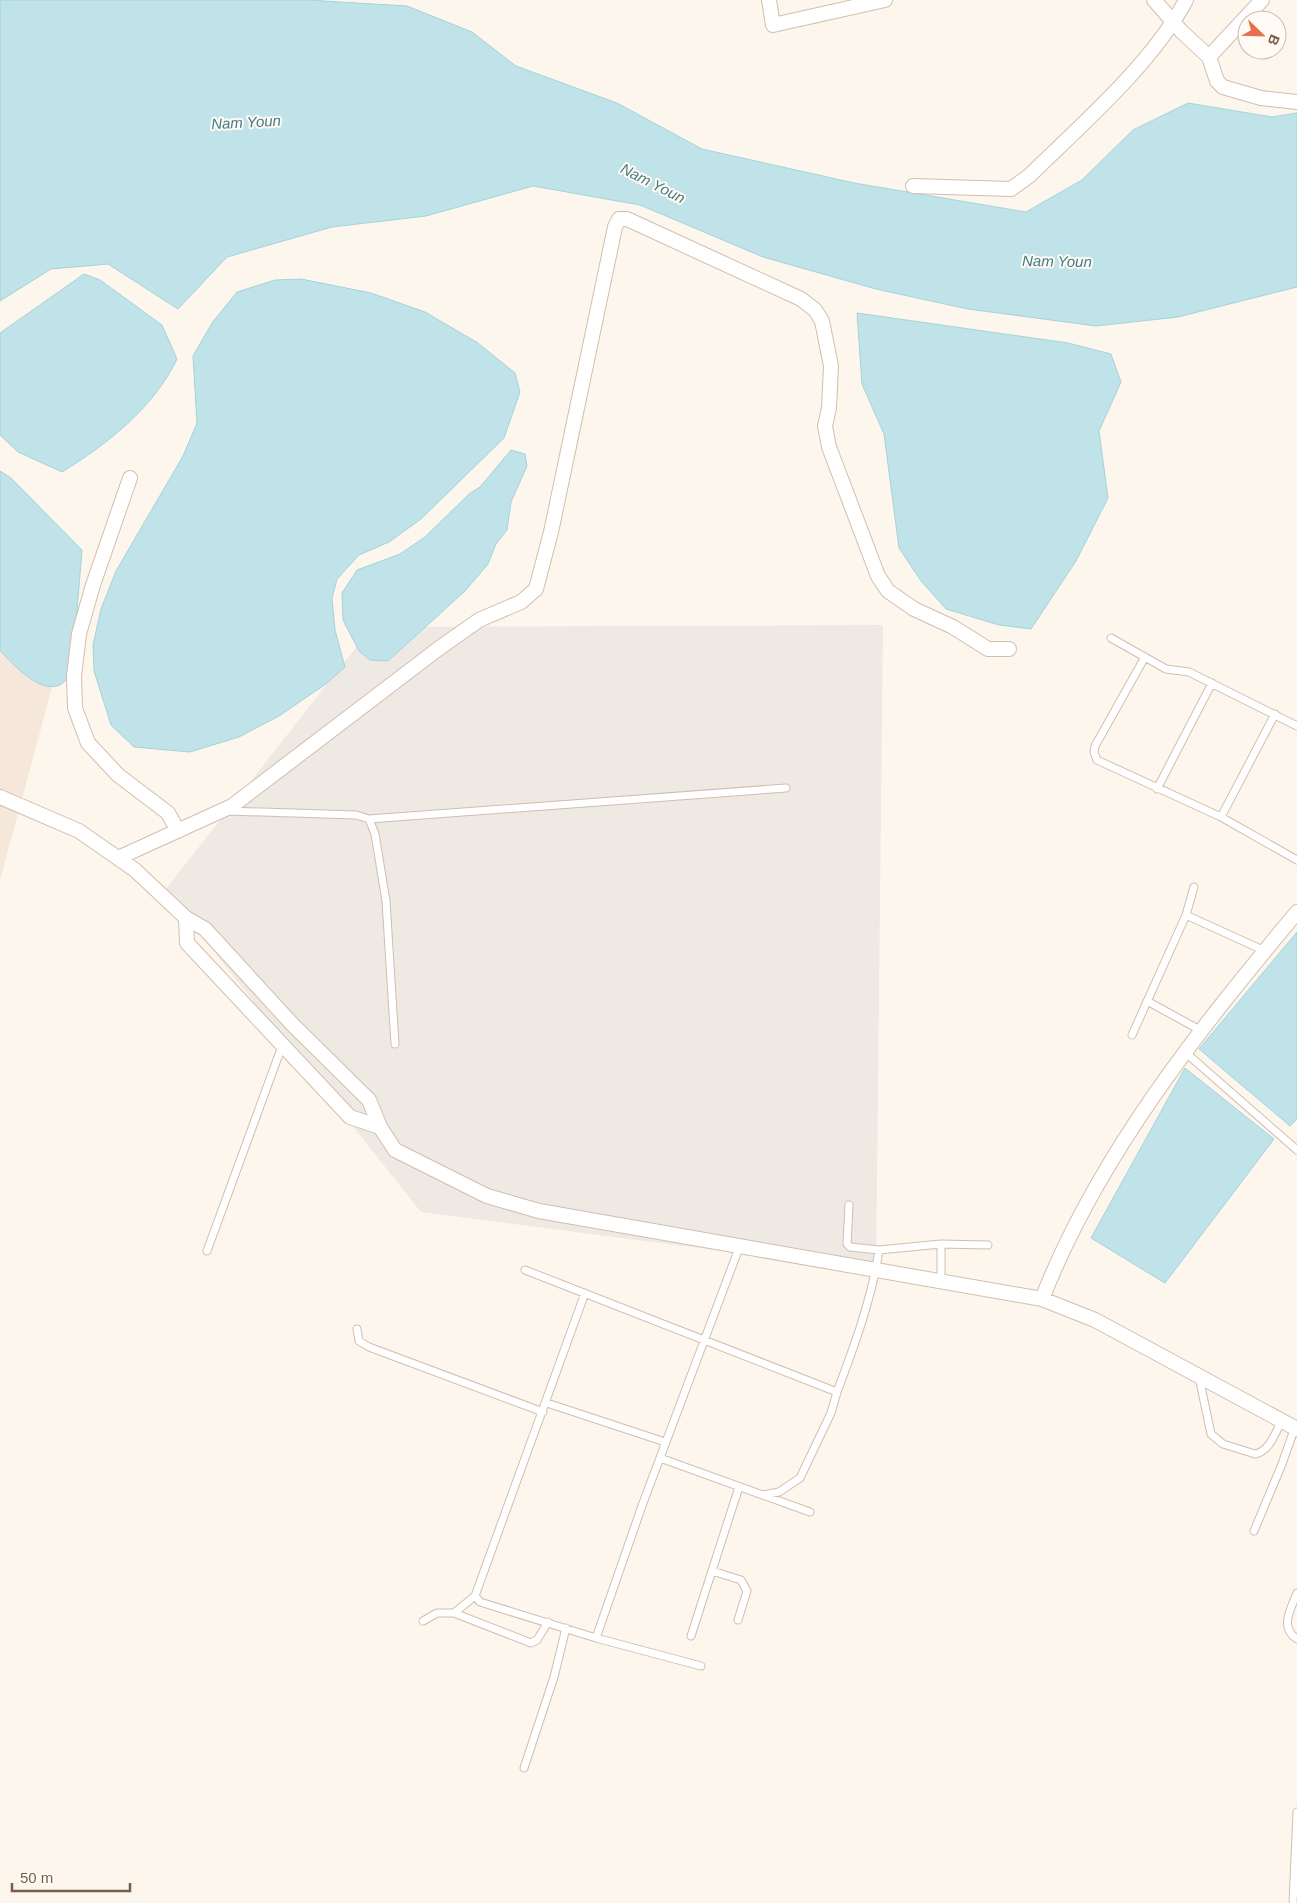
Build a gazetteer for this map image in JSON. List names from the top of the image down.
{
  "water": ["Nam Youn"],
  "scale_bar": "50 m",
  "north": "bottom right"
}
